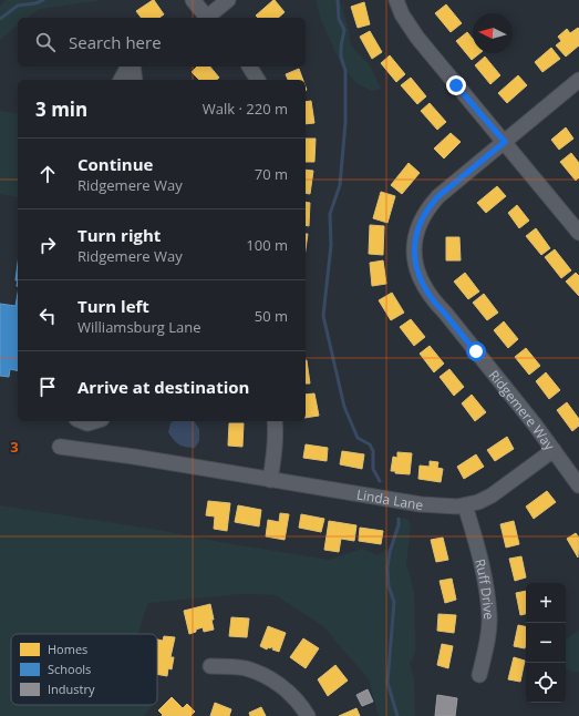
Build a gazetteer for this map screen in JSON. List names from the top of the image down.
{
  "streets": {
    "street": ["Ridgemere Way", "Linda Lane", "Ruff Drive"]
  },
  "crossings": [
    ["Ridgemere Way", "Linda Lane"],
    ["Linda Lane", "Ruff Drive"]
  ],
  "legend": ["Homes", "Schools", "Industry"],
  "north": "left",
  "page": {
    "search": "Search here",
    "heading": ["3 min", "Walk · 220 m"],
    "list": [
      ["Continue", "Ridgemere Way", "70 m"],
      ["Turn right", "Ridgemere Way", "100 m"],
      ["Turn left", "Williamsburg Lane", "50 m"],
      "Arrive at destination"
    ],
    "map_buttons": ["+", "−"]
  },
  "grid": {
    "rows": ["3"]
  }
}
